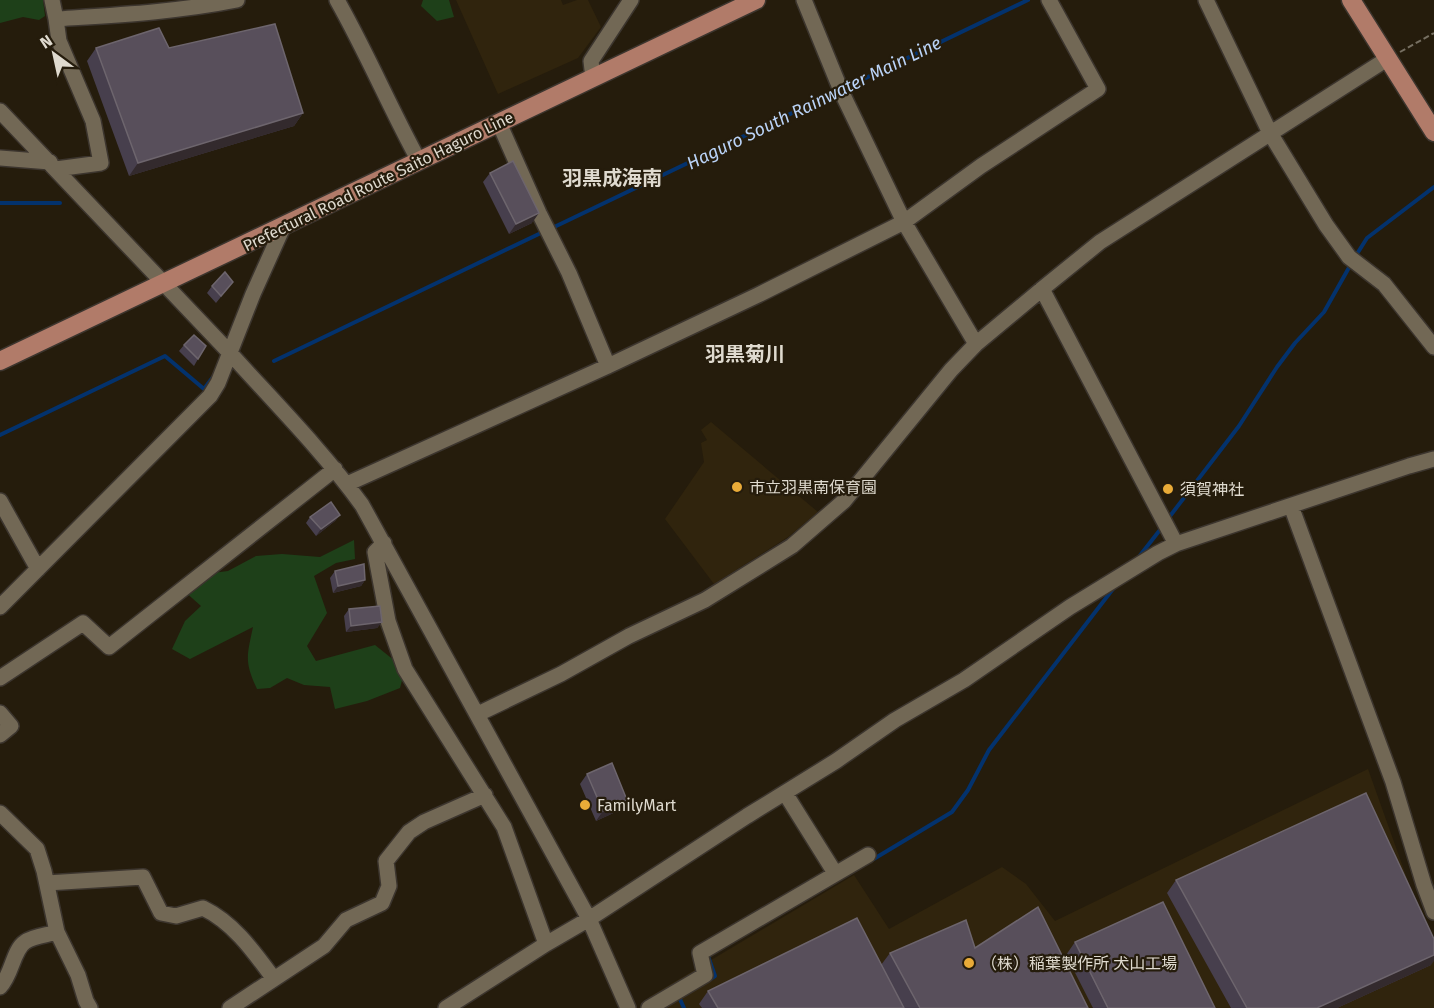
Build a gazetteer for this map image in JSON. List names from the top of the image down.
{
  "streets": {
    "main road": ["Prefectural Road Route Saito Haguro Line"]
  },
  "districts": ["羽黒成海南", "羽黒菊川"],
  "water": ["Haguro South Rainwater Main Line"],
  "places": [
    "市立羽黒南保育園",
    "須賀神社",
    "FamilyMart",
    "（株）稲葉製作所 犬山工場"
  ],
  "north": "top left"
}
